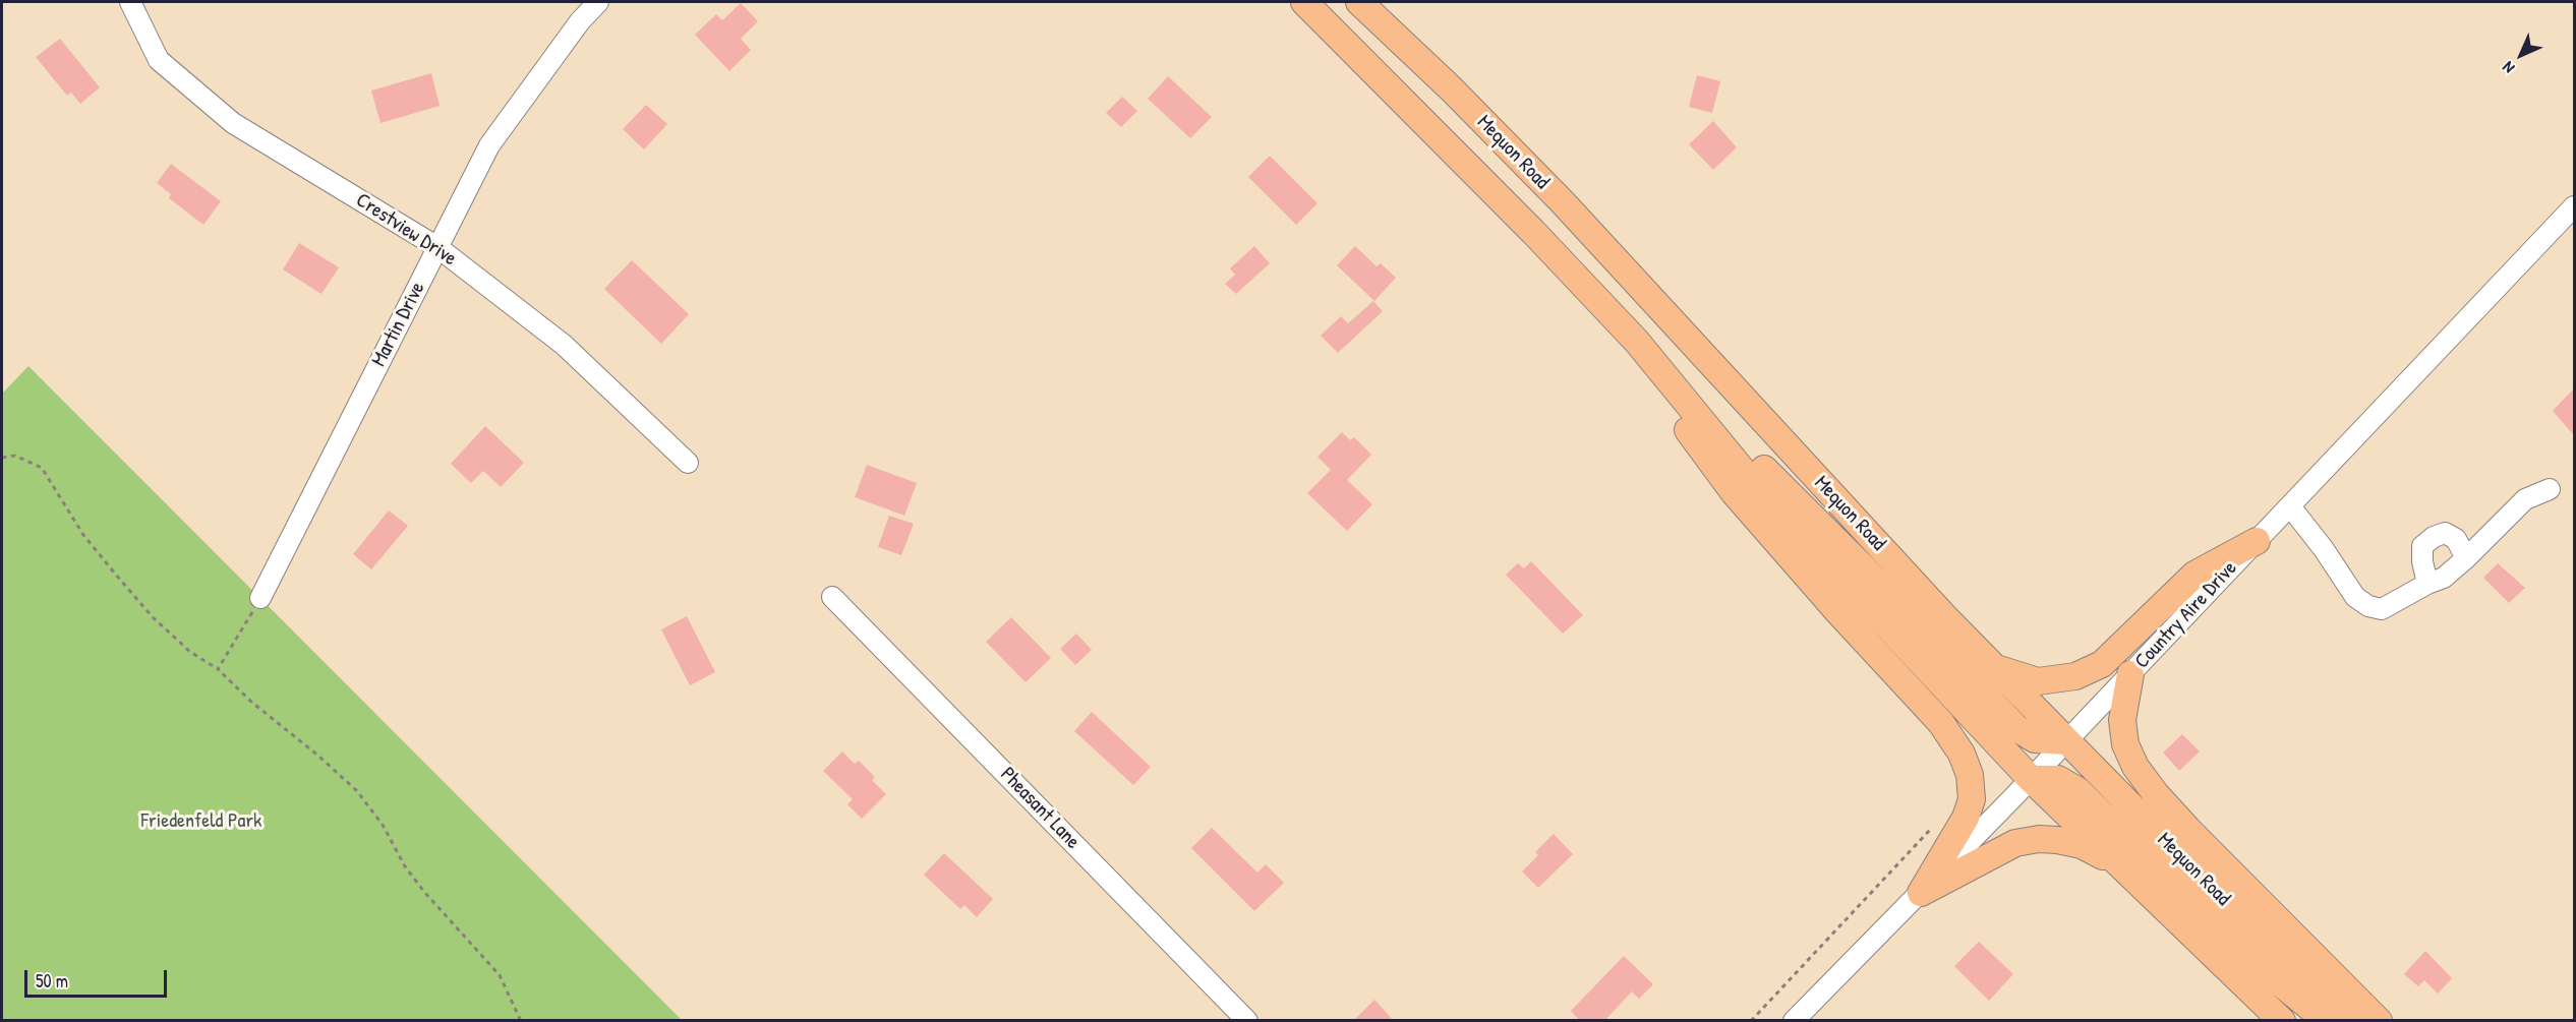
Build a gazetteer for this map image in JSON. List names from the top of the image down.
{
  "streets": {
    "main road": ["Mequon Road"],
    "street": [
      "Crestview Drive",
      "Martin Drive",
      "Country Aire Drive",
      "Pheasant Lane"
    ]
  },
  "crossings": [
    ["Mequon Road", "Country Aire Drive"],
    ["Crestview Drive", "Martin Drive"]
  ],
  "parks": ["Friedenfeld Park"],
  "scale_bar": "50 m",
  "north": "bottom left"
}
